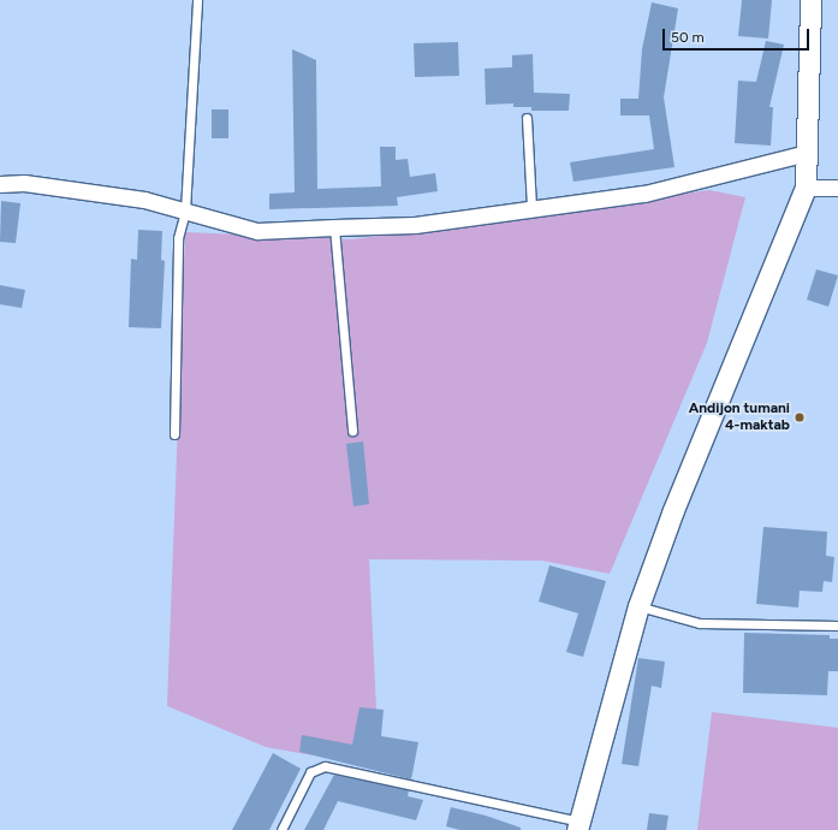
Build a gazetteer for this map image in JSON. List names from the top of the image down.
{
  "places": ["Andijon tumani 4-maktab"],
  "scale_bar": "50 m"
}
